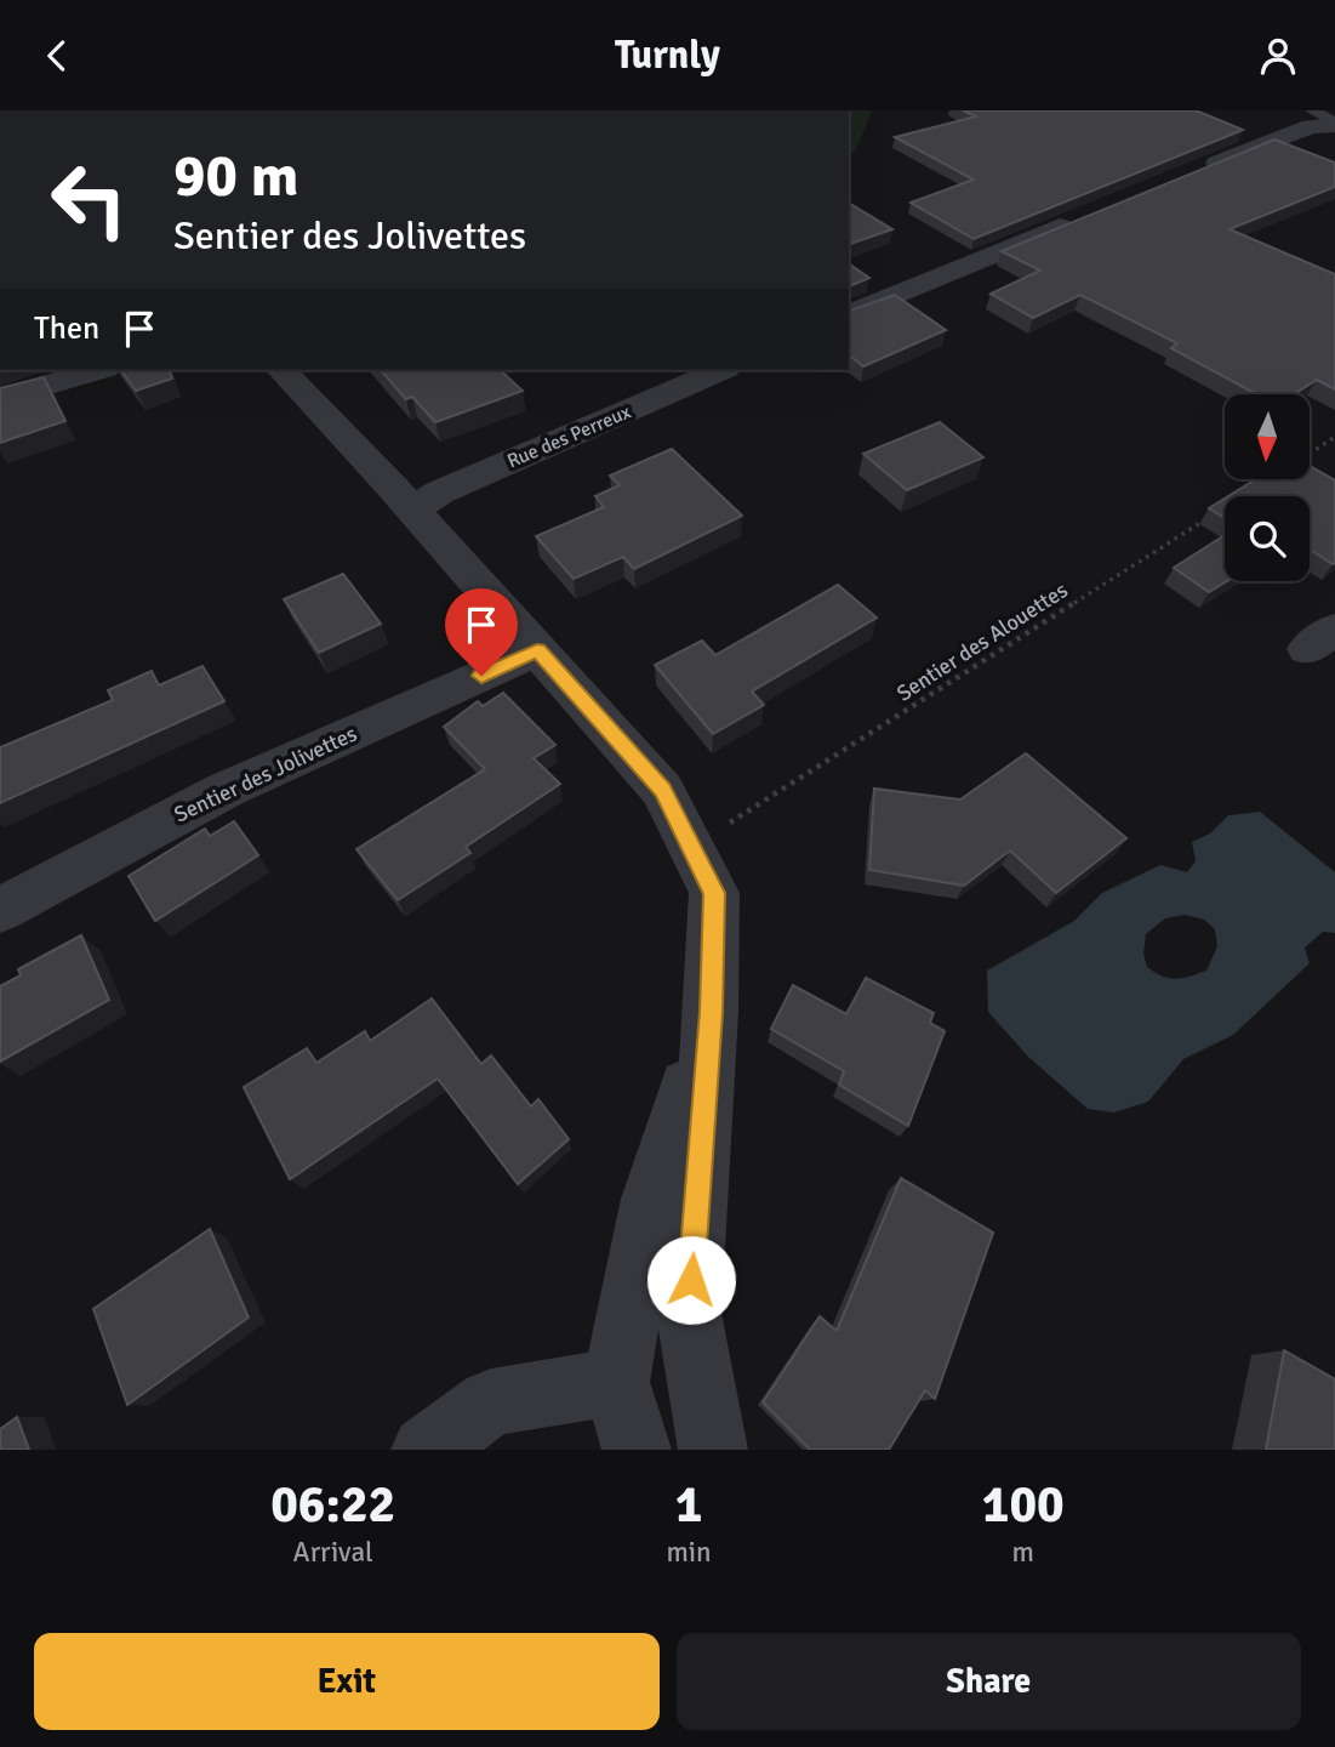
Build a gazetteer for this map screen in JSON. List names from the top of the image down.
{
  "streets": {
    "street": ["Rue des Perreux", "Sentier des Jolivettes"],
    "path": ["Sentier des Alouettes"]
  },
  "north": "bottom",
  "page": {
    "header": "Turnly",
    "turn": ["90 m", "Sentier des Jolivettes"],
    "then": "Then",
    "eta": [
      "06:22",
      "Arrival",
      "1",
      "min",
      "100",
      "m"
    ],
    "buttons": ["Exit", "Share"]
  }
}
